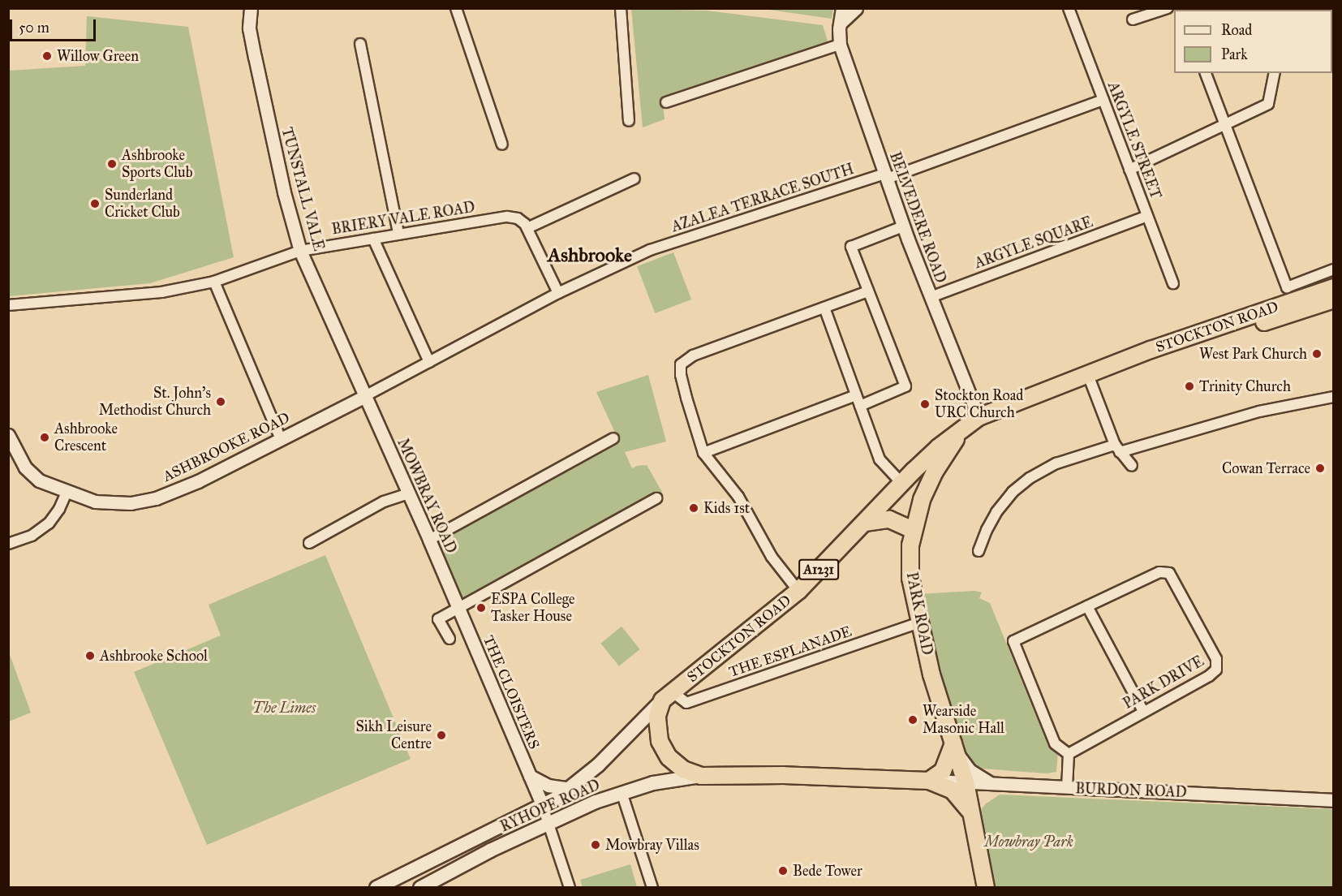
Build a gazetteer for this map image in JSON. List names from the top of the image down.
{
  "streets": {
    "highway": [
      "STOCKTON ROAD",
      "A1231",
      "PARK ROAD",
      "BURDON ROAD"
    ],
    "main road": ["RYHOPE ROAD"],
    "street": [
      "ARGYLE STREET",
      "TUNSTALL VALE",
      "AZALEA TERRACE SOUTH",
      "BELVEDERE ROAD",
      "BRIERY VALE ROAD",
      "ARGYLE SQUARE",
      "ASHBROOKE ROAD",
      "MOWBRAY ROAD",
      "THE ESPLANADE",
      "PARK DRIVE",
      "THE CLOISTERS"
    ]
  },
  "crossings": [
    ["ARGYLE STREET", "AZALEA TERRACE SOUTH"],
    ["ARGYLE STREET", "ARGYLE SQUARE"],
    ["TUNSTALL VALE", "AZALEA TERRACE SOUTH"],
    ["TUNSTALL VALE", "BRIERY VALE ROAD"],
    ["TUNSTALL VALE", "ASHBROOKE ROAD"],
    ["TUNSTALL VALE", "MOWBRAY ROAD"],
    ["AZALEA TERRACE SOUTH", "BELVEDERE ROAD"],
    ["AZALEA TERRACE SOUTH", "ASHBROOKE ROAD"],
    ["AZALEA TERRACE SOUTH", "MOWBRAY ROAD"],
    ["BELVEDERE ROAD", "ARGYLE SQUARE"],
    ["BELVEDERE ROAD", "STOCKTON ROAD"],
    ["STOCKTON ROAD", "A1231"],
    ["STOCKTON ROAD", "PARK ROAD"],
    ["STOCKTON ROAD", "THE ESPLANADE"],
    ["STOCKTON ROAD", "RYHOPE ROAD"],
    ["ASHBROOKE ROAD", "MOWBRAY ROAD"],
    ["MOWBRAY ROAD", "THE CLOISTERS"],
    ["A1231", "PARK ROAD"],
    ["A1231", "THE ESPLANADE"],
    ["A1231", "BURDON ROAD"],
    ["A1231", "RYHOPE ROAD"],
    ["PARK ROAD", "THE ESPLANADE"],
    ["PARK ROAD", "BURDON ROAD"],
    ["THE CLOISTERS", "RYHOPE ROAD"],
    ["BURDON ROAD", "RYHOPE ROAD"]
  ],
  "districts": ["Ashbrooke"],
  "parks": ["The Limes", "Mowbray Park"],
  "places": [
    "Willow Green",
    "Ashbrooke Sports Club",
    "Sunderland Cricket Club",
    "West Park Church",
    "Trinity Church",
    "St. John's Methodist Church",
    "Stockton Road URC Church",
    "Ashbrooke Crescent",
    "Cowan Terrace",
    "Kids 1st",
    "ESPA College Tasker House",
    "Ashbrooke School",
    "Wearside Masonic Hall",
    "Sikh Leisure Centre",
    "Mowbray Villas",
    "Bede Tower"
  ],
  "legend": ["Road", "Park"],
  "scale_bar": "50 m"
}
